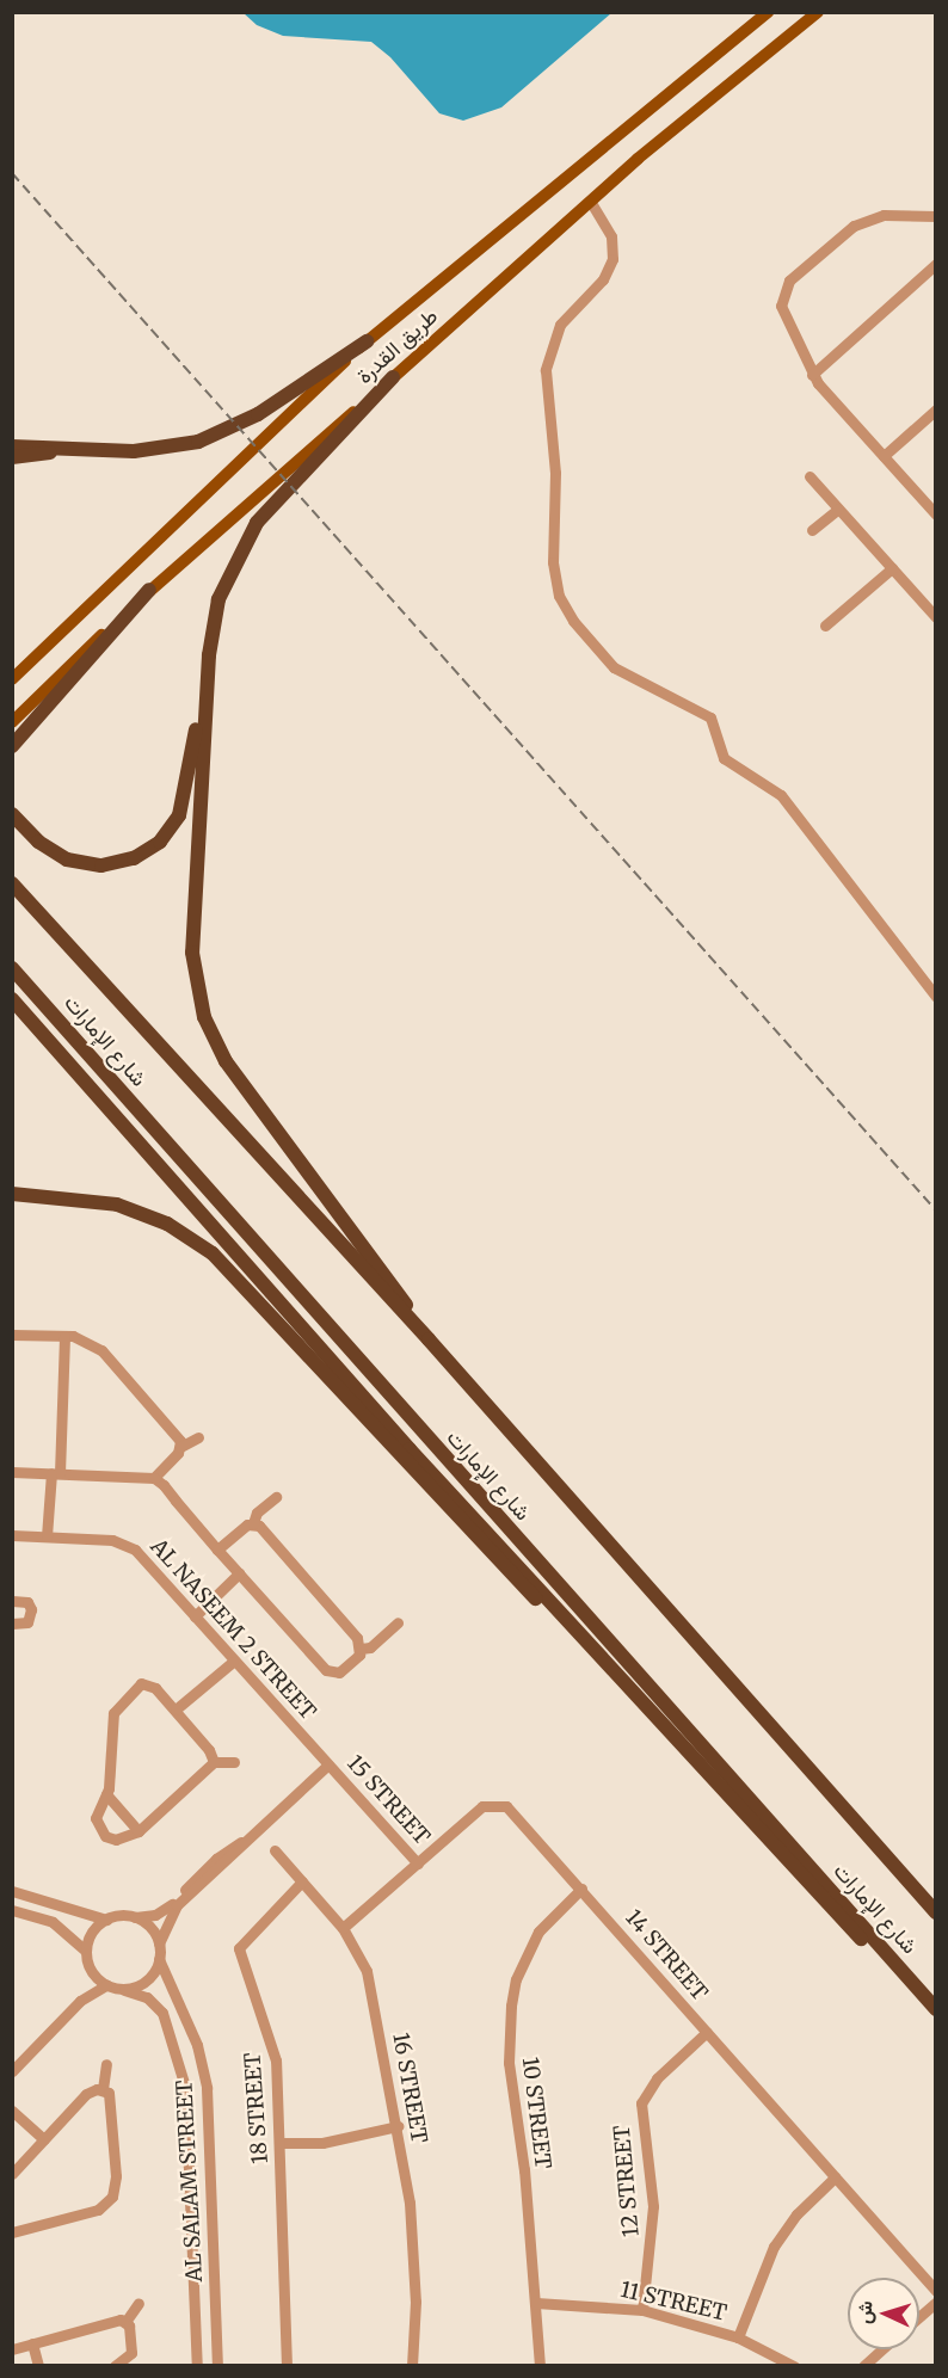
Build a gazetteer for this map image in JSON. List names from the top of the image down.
{
  "streets": {
    "highway": ["شارع الإمارات"],
    "main road": ["طريق القدرة"],
    "street": [
      "AL NASEEM 2 STREET",
      "15 STREET",
      "14 STREET",
      "16 STREET",
      "18 STREET",
      "10 STREET",
      "AL SALAM STREET",
      "12 STREET",
      "11 STREET"
    ]
  },
  "crossings": [
    ["AL NASEEM 2 STREET", "15 STREET"],
    ["15 STREET", "14 STREET"],
    ["14 STREET", "16 STREET"],
    ["14 STREET", "10 STREET"],
    ["14 STREET", "12 STREET"],
    ["16 STREET", "18 STREET"],
    ["10 STREET", "11 STREET"],
    ["12 STREET", "11 STREET"]
  ],
  "north": "left"
}
